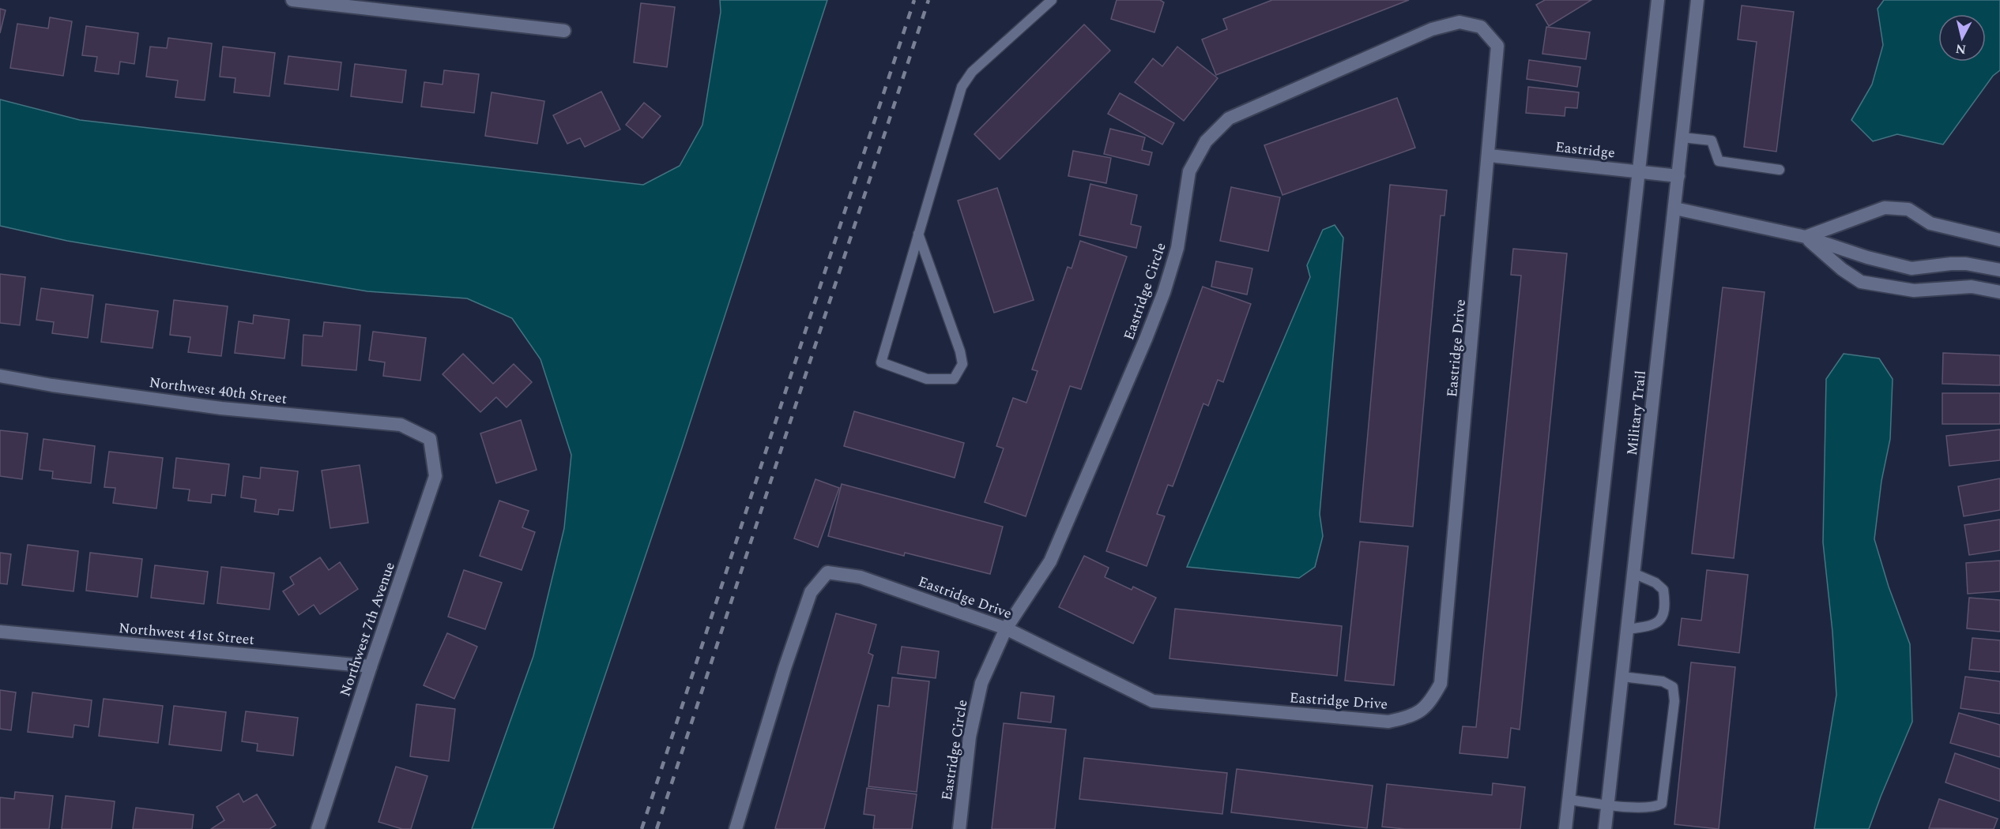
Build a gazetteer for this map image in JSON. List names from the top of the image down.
{
  "streets": {
    "street": [
      "Eastridge",
      "Eastridge Circle",
      "Eastridge Drive",
      "Northwest 40th Street",
      "Military Trail",
      "Northwest 7th Avenue",
      "Northwest 41st Street"
    ]
  },
  "crossings": [
    ["Eastridge", "Eastridge Circle"],
    ["Eastridge", "Eastridge Drive"],
    ["Eastridge", "Military Trail"],
    ["Eastridge Circle", "Eastridge Drive"],
    ["Northwest 40th Street", "Northwest 7th Avenue"],
    ["Northwest 7th Avenue", "Northwest 41st Street"]
  ],
  "north": "bottom"
}
